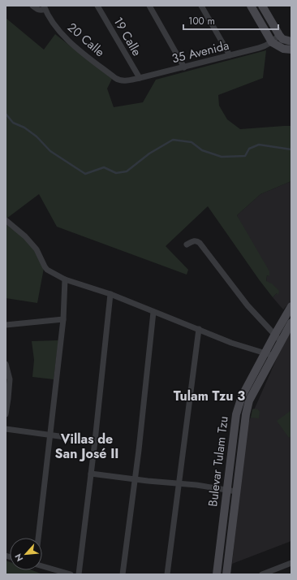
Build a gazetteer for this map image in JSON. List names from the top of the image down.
{
  "streets": {
    "main road": ["Bulevar Tulam Tzu"],
    "street": ["19 Calle", "20 Calle", "35 Avenida"]
  },
  "crossings": [
    ["19 Calle", "35 Avenida"],
    ["20 Calle", "35 Avenida"]
  ],
  "districts": ["Tulam Tzu 3", "Villas de San José II"],
  "scale_bar": "100 m",
  "north": "bottom left"
}
